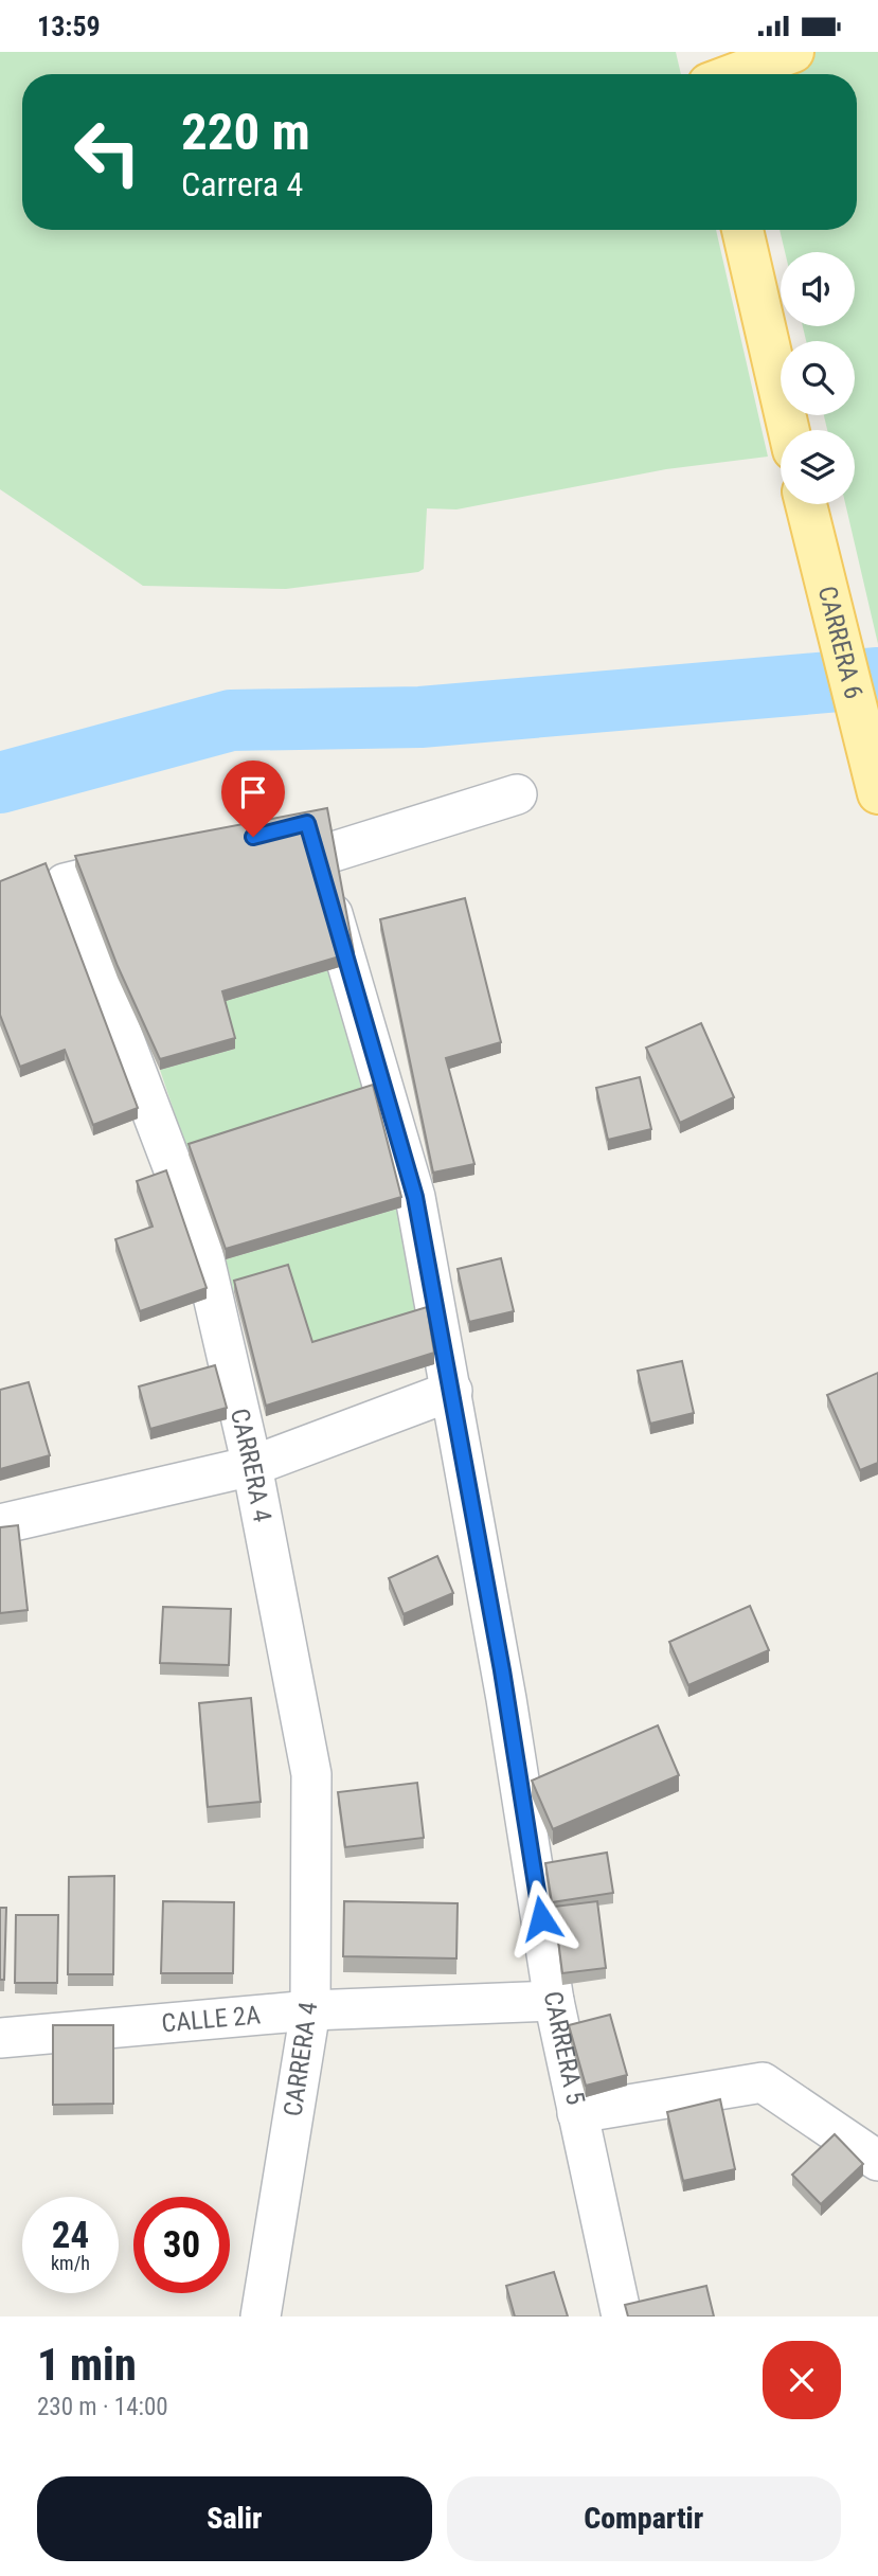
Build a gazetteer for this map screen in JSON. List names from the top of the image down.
{
  "streets": {
    "main road": ["CARRERA 6"],
    "street": ["CARRERA 4", "CALLE 2A", "CARRERA 5"]
  },
  "crossings": [
    ["CARRERA 4", "CALLE 2A"],
    ["CALLE 2A", "CARRERA 5"]
  ],
  "page": {
    "status": "13:59",
    "turn": ["220 m", "Carrera 4"],
    "speed": "24 km/h",
    "limit": "30",
    "heading": ["1 min", "230 m · 14:00"],
    "buttons": ["Salir", "Compartir"]
  }
}
